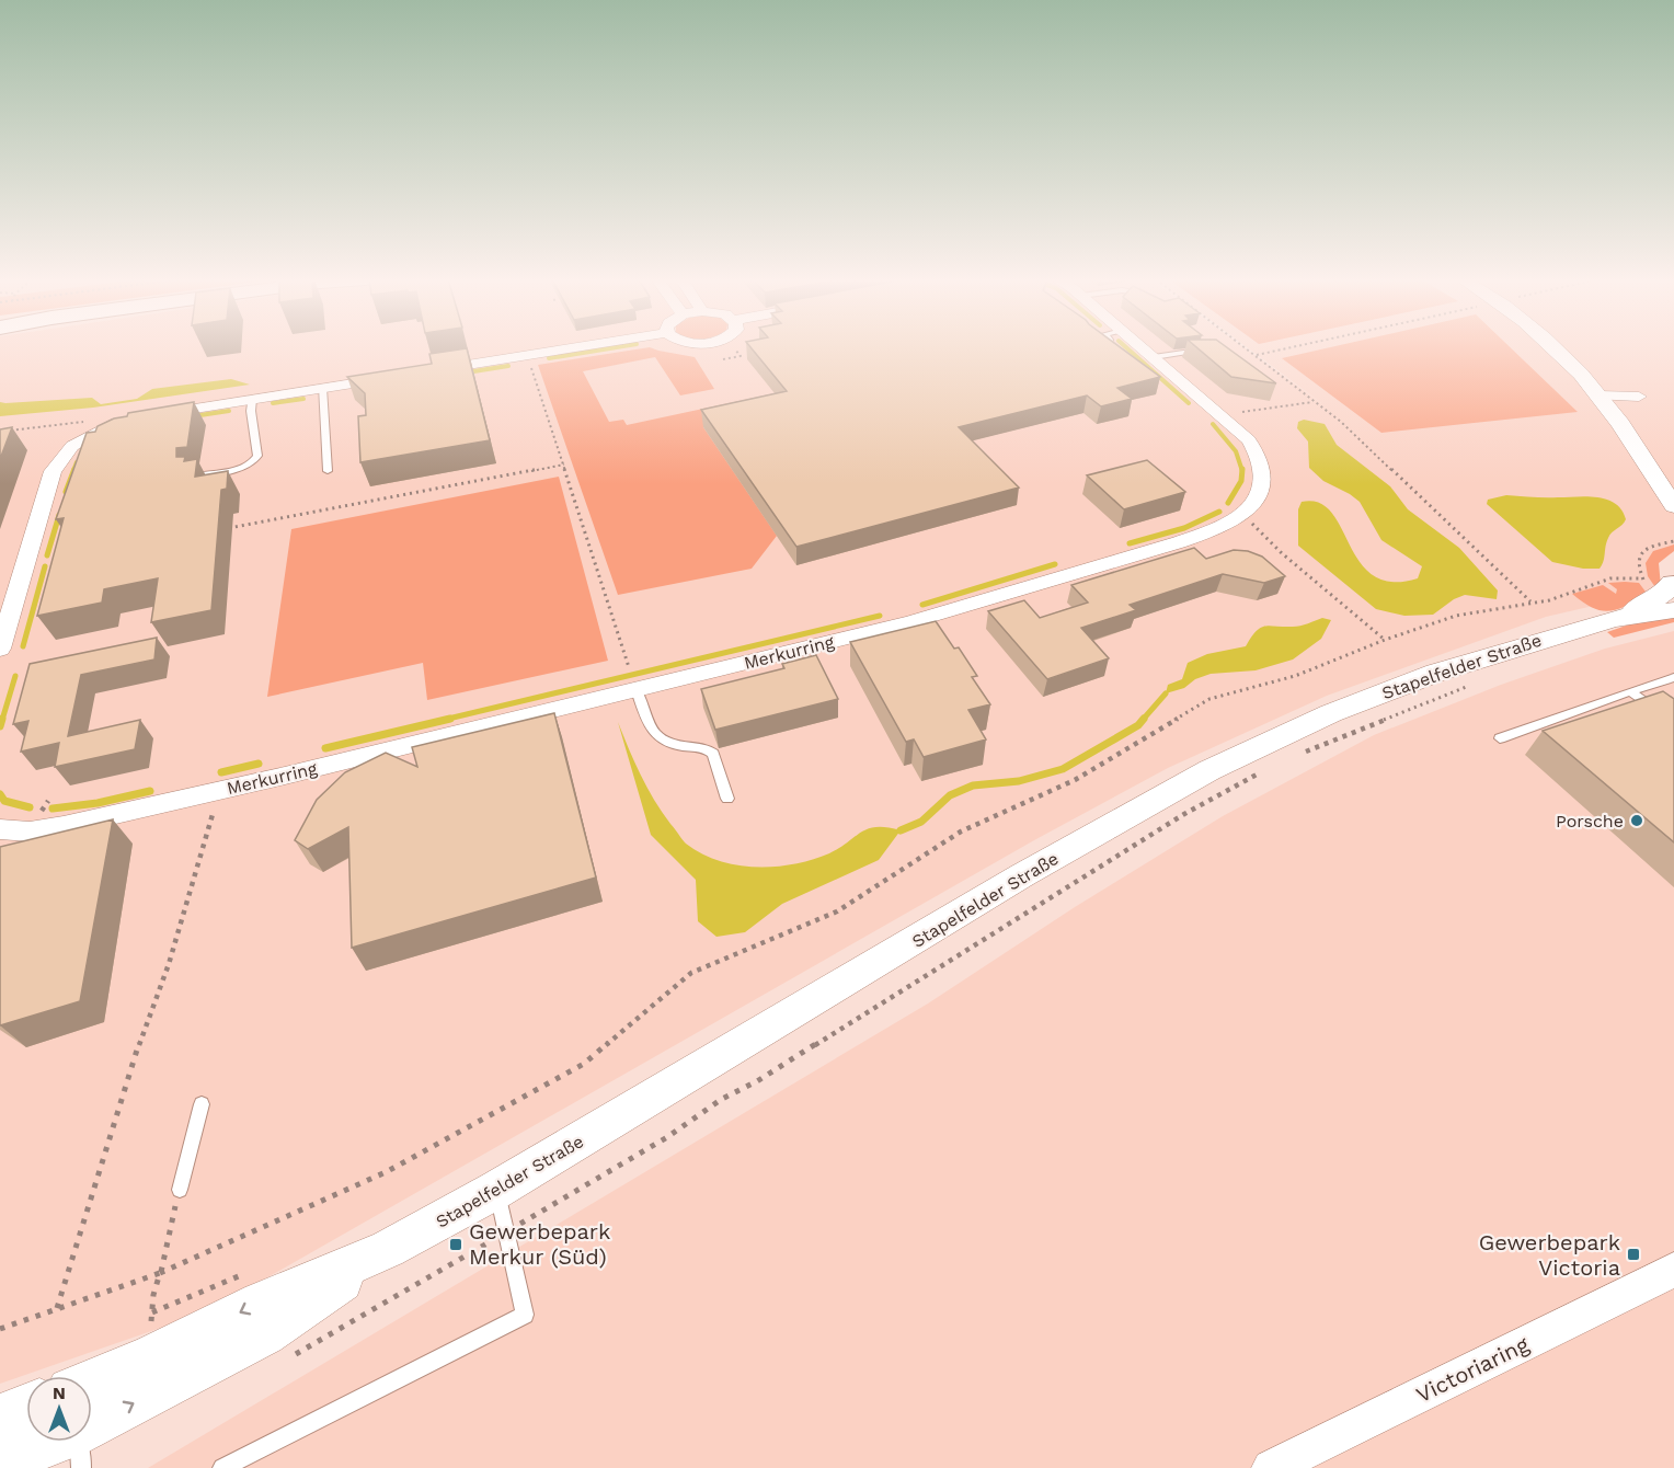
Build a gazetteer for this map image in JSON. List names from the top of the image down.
{
  "streets": {
    "street": ["Merkurring", "Stapelfelder Straße", "Victoriaring"]
  },
  "places": {
    "other": ["Porsche"],
    "transit": ["Gewerbepark Merkur (Süd)", "Gewerbepark Victoria"]
  },
  "north": "top"
}
